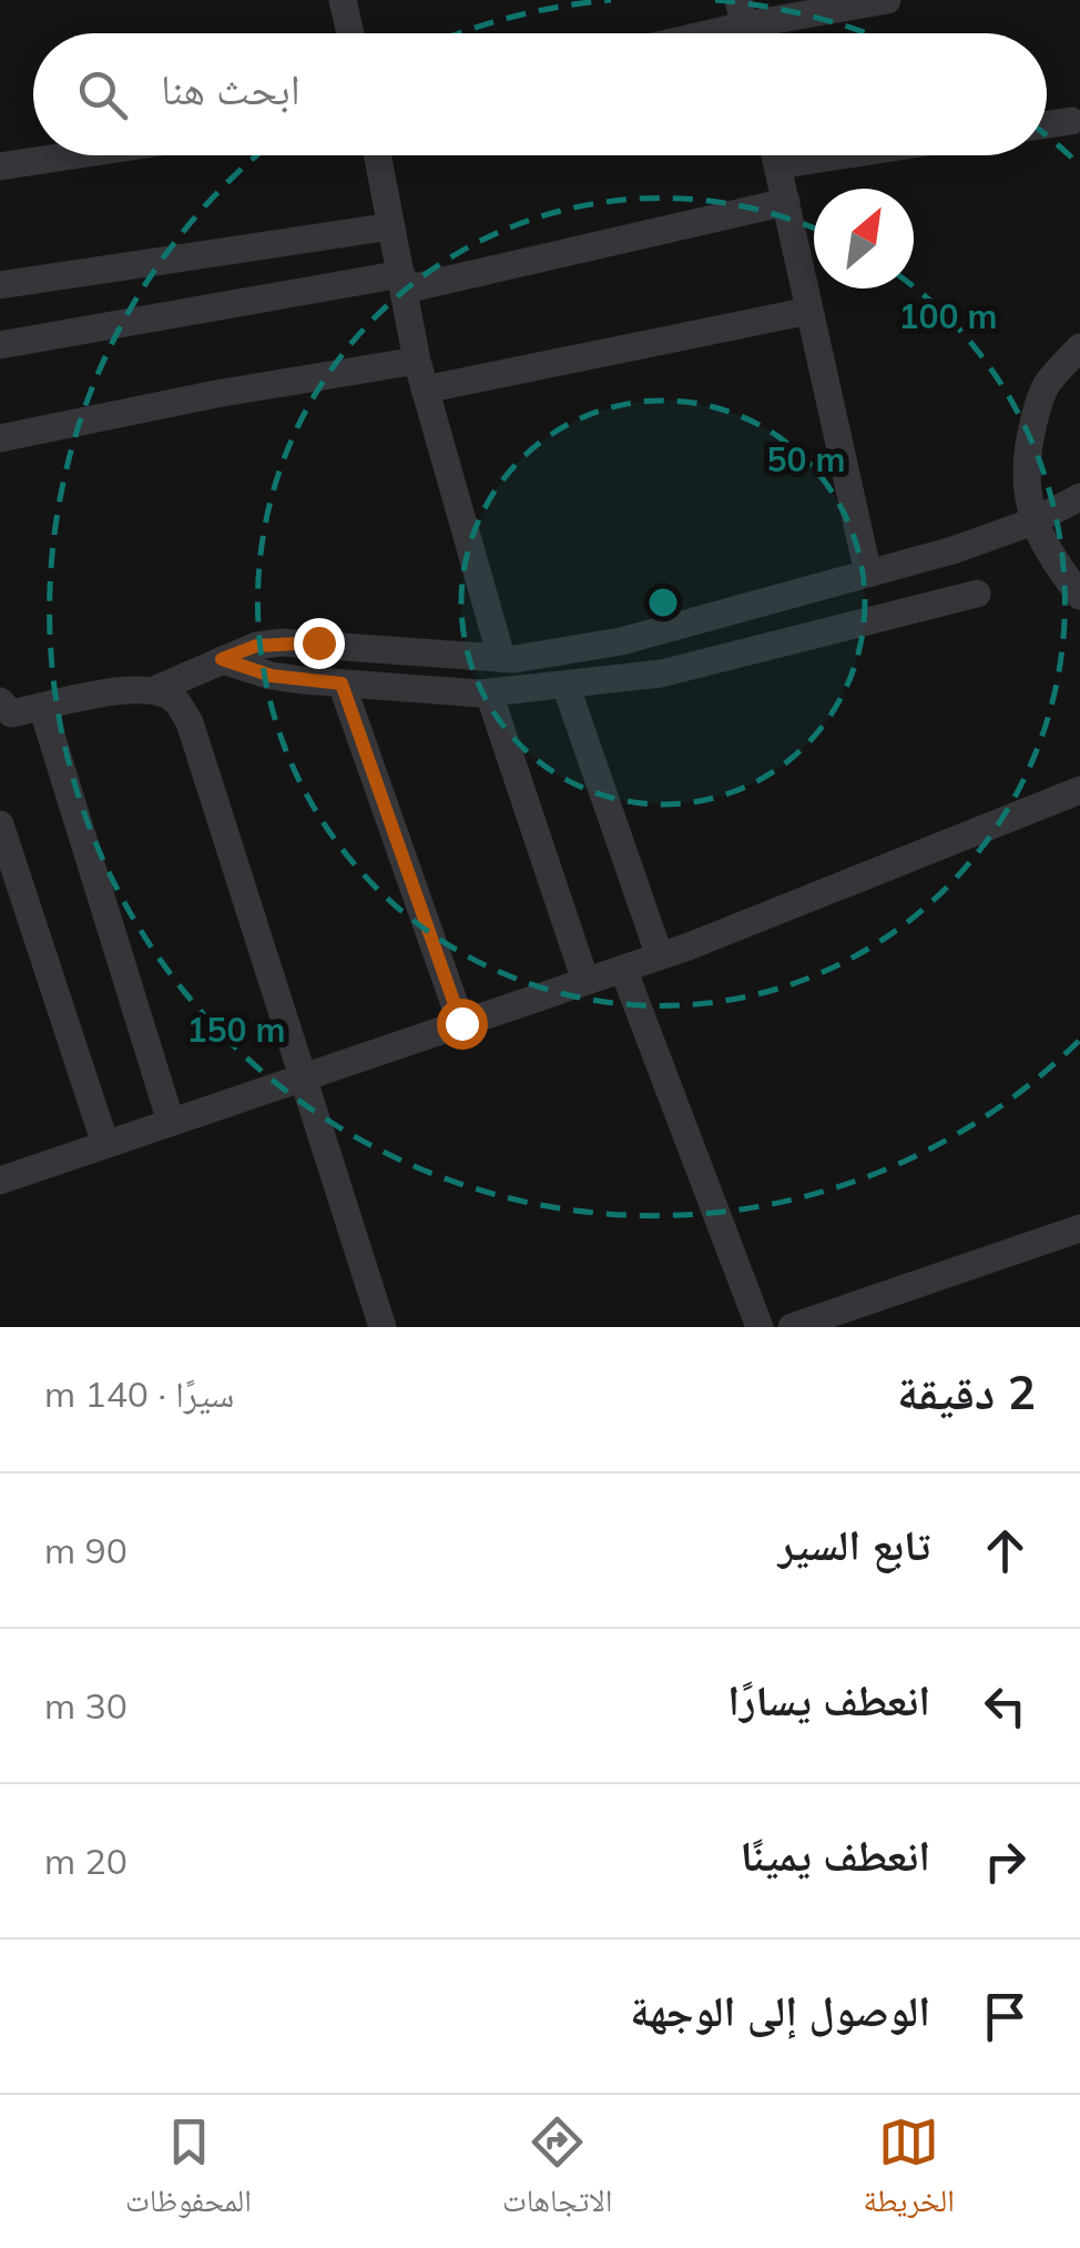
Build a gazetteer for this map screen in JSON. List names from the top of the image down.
{
  "north": "top right",
  "page": {
    "search": "ابحث هنا",
    "heading": ["2 دقيقة", "سيرًا · 140 m"],
    "list": [
      ["تابع السير", "90 m"],
      ["انعطف يسارًا", "30 m"],
      ["انعطف يمينًا", "20 m"],
      "الوصول إلى الوجهة"
    ],
    "nav": ["الخريطة", "الاتجاهات", "المحفوظات"]
  },
  "rings": ["100 m", "50 m", "150 m"]
}
